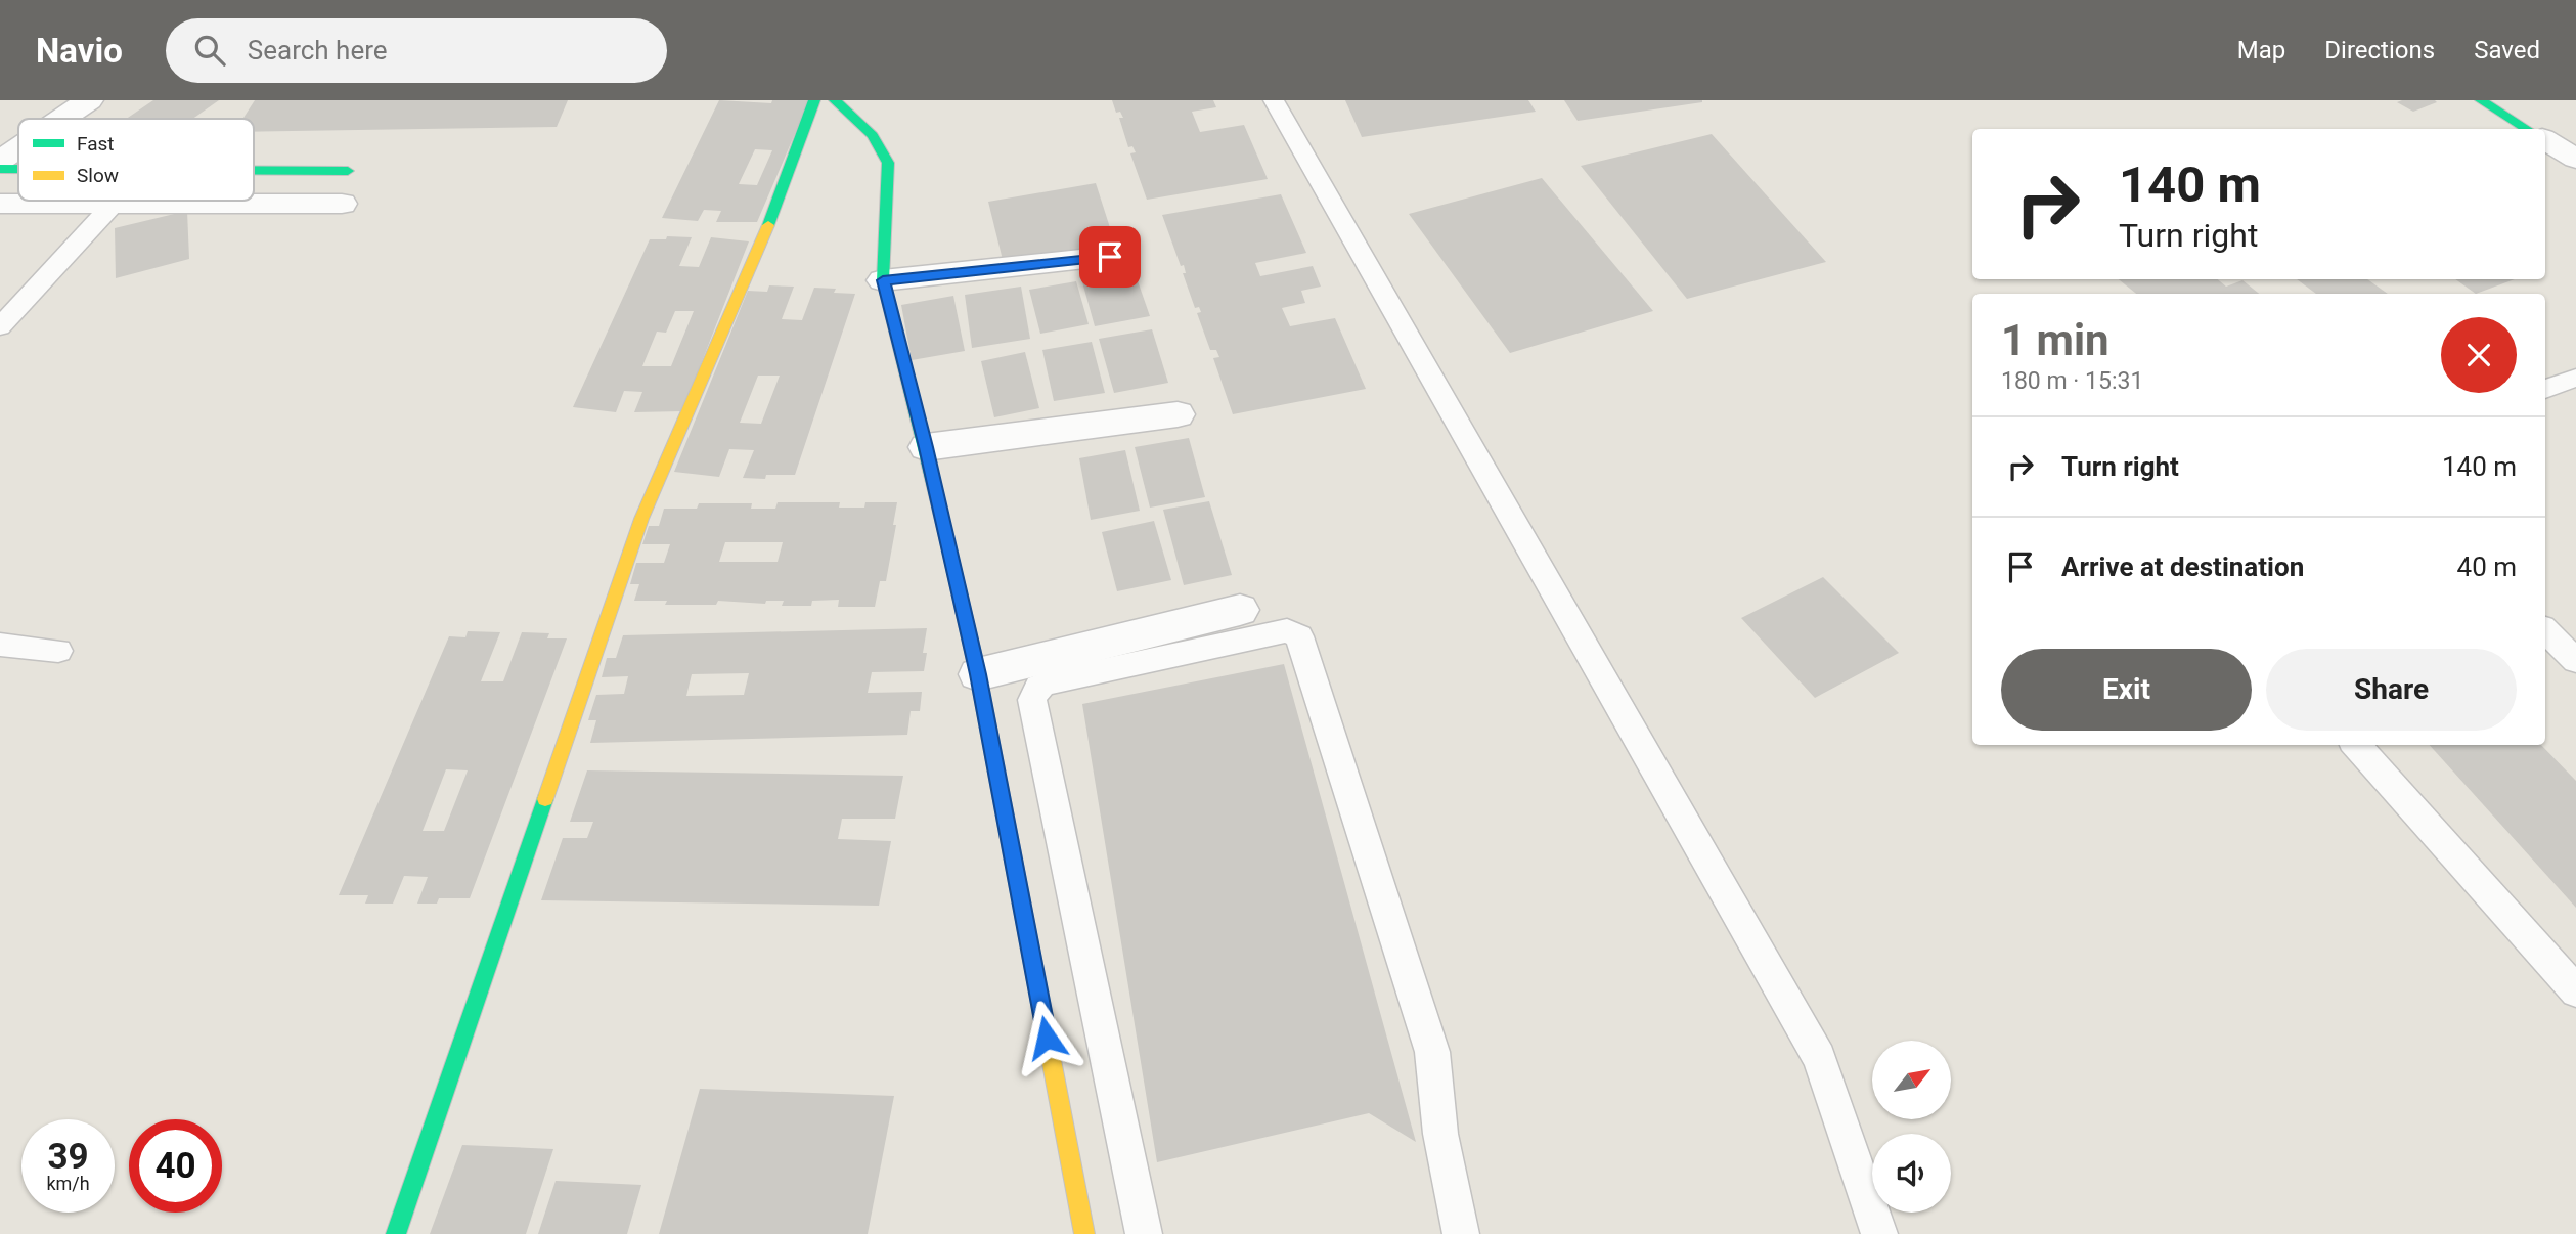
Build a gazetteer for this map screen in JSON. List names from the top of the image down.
{
  "legend": ["Fast", "Slow"],
  "north": "top right",
  "page": {
    "header": "Navio",
    "search": "Search here",
    "nav": ["Map", "Directions", "Saved"],
    "turn": ["140 m", "Turn right"],
    "heading": ["1 min", "180 m · 15:31"],
    "list": [
      {
        "name": "Turn right",
        "value": "140 m"
      },
      {
        "name": "Arrive at destination",
        "value": "40 m"
      }
    ],
    "buttons": ["Exit", "Share"],
    "speed": "39 km/h",
    "limit": "40"
  }
}
